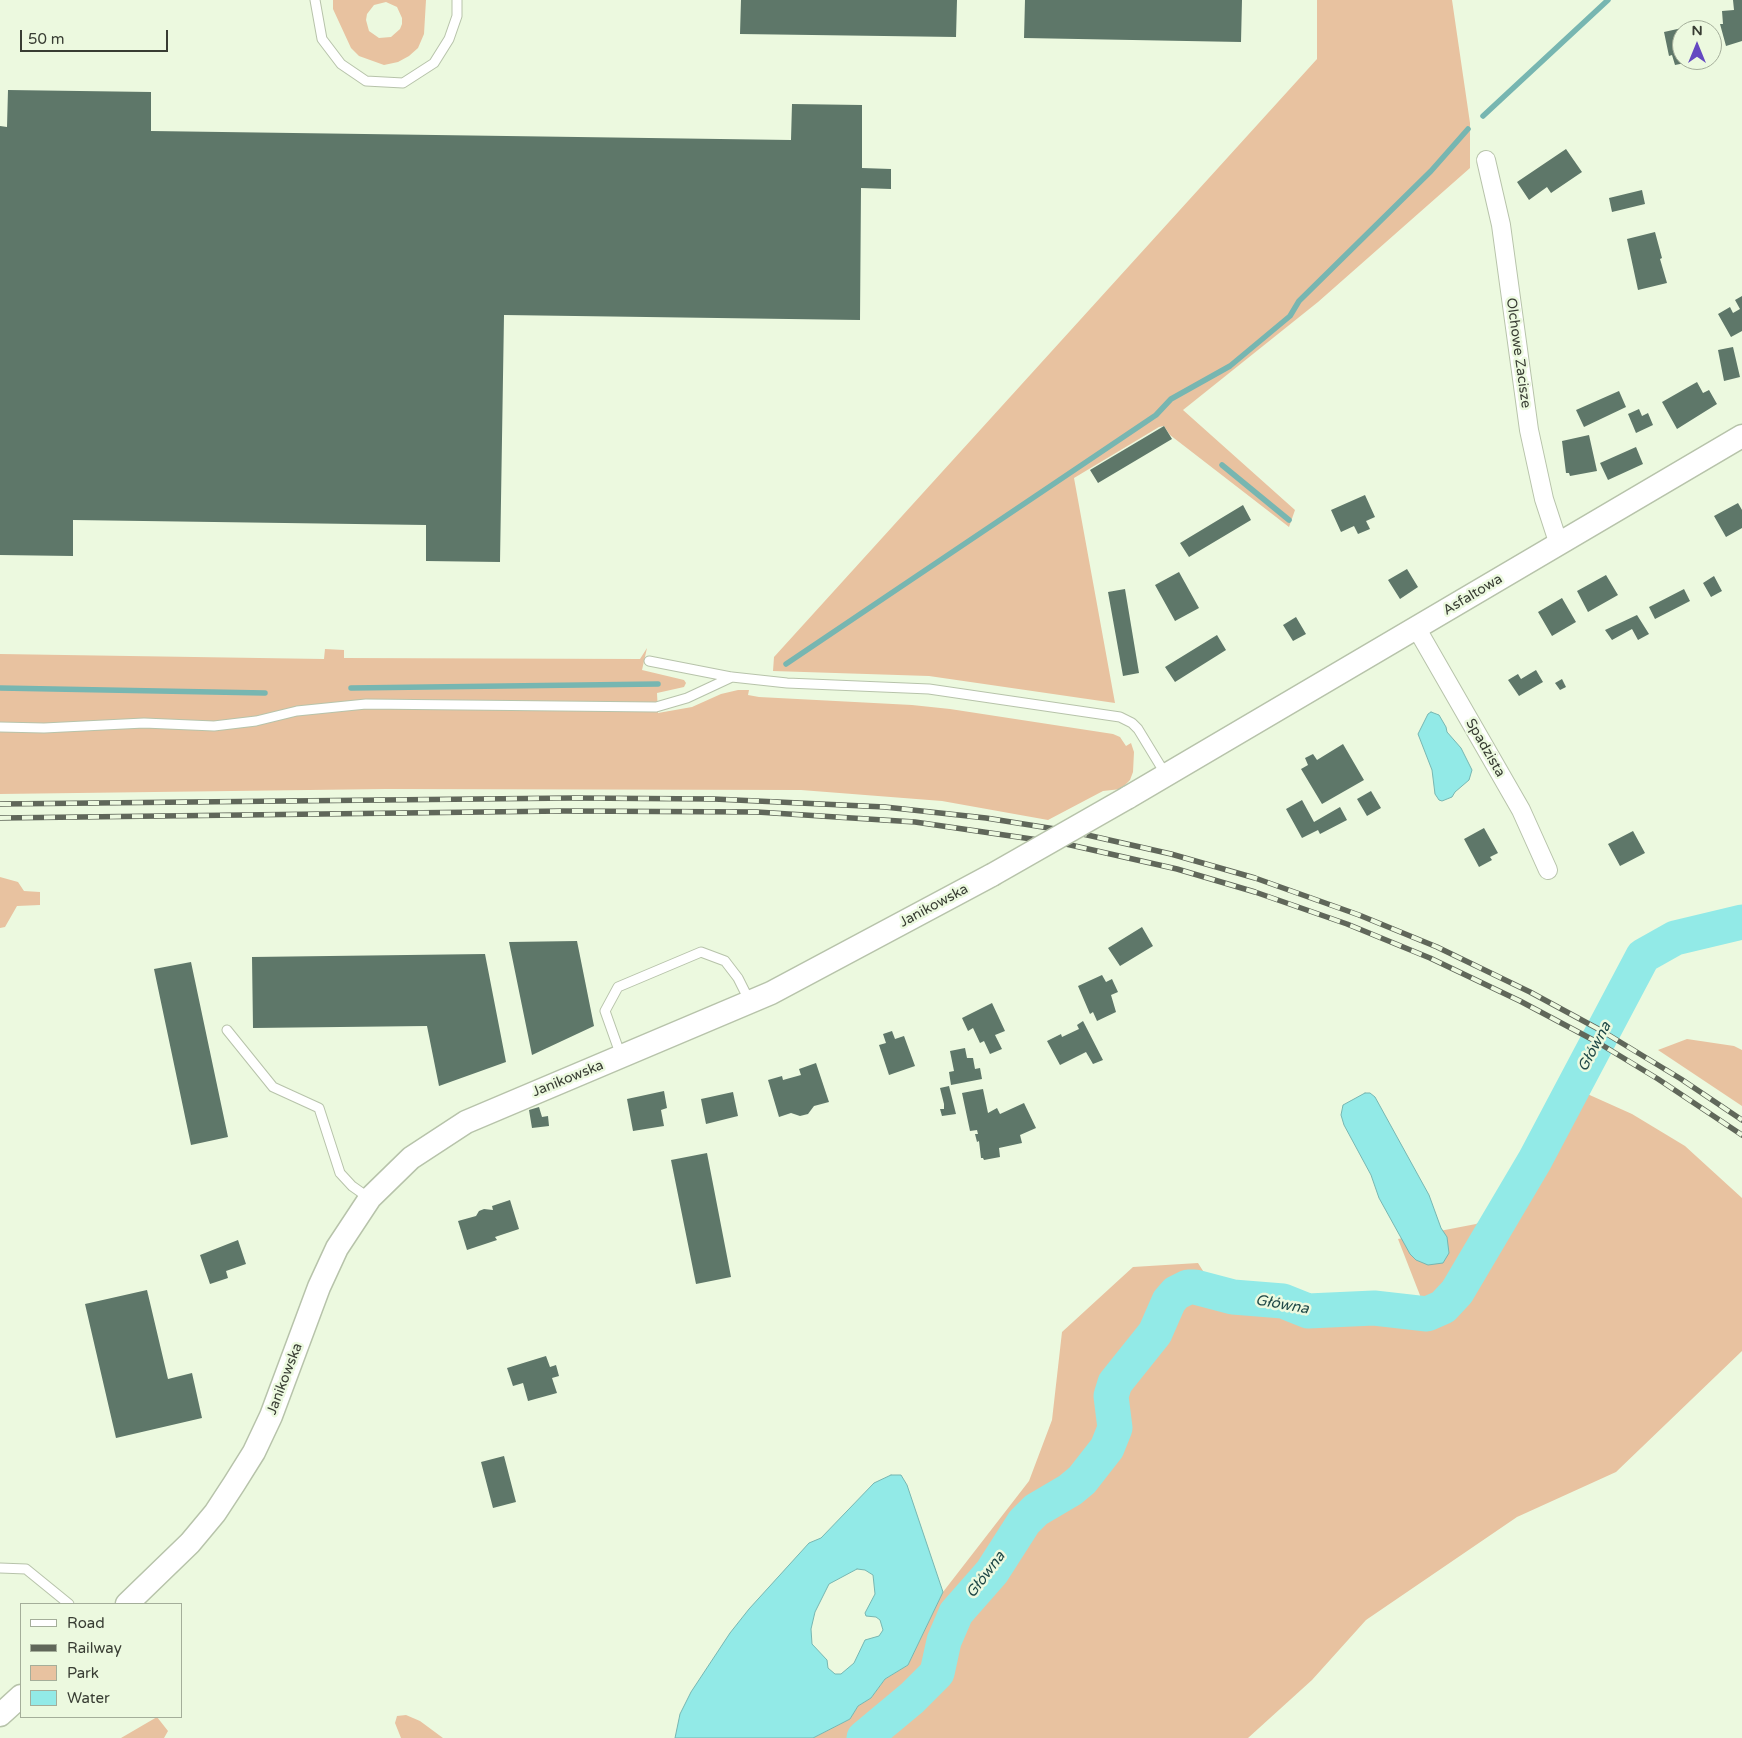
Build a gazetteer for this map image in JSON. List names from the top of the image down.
{
  "streets": {
    "street": [
      "Olchowe Zacisze",
      "Asfaltowa",
      "Spadzista",
      "Janikowska"
    ]
  },
  "crossings": [
    ["Olchowe Zacisze", "Asfaltowa"],
    ["Asfaltowa", "Spadzista"],
    ["Asfaltowa", "Janikowska"]
  ],
  "water": ["Główna"],
  "legend": [
    "Road",
    "Railway",
    "Park",
    "Water"
  ],
  "scale_bar": "50 m",
  "north": "top"
}
